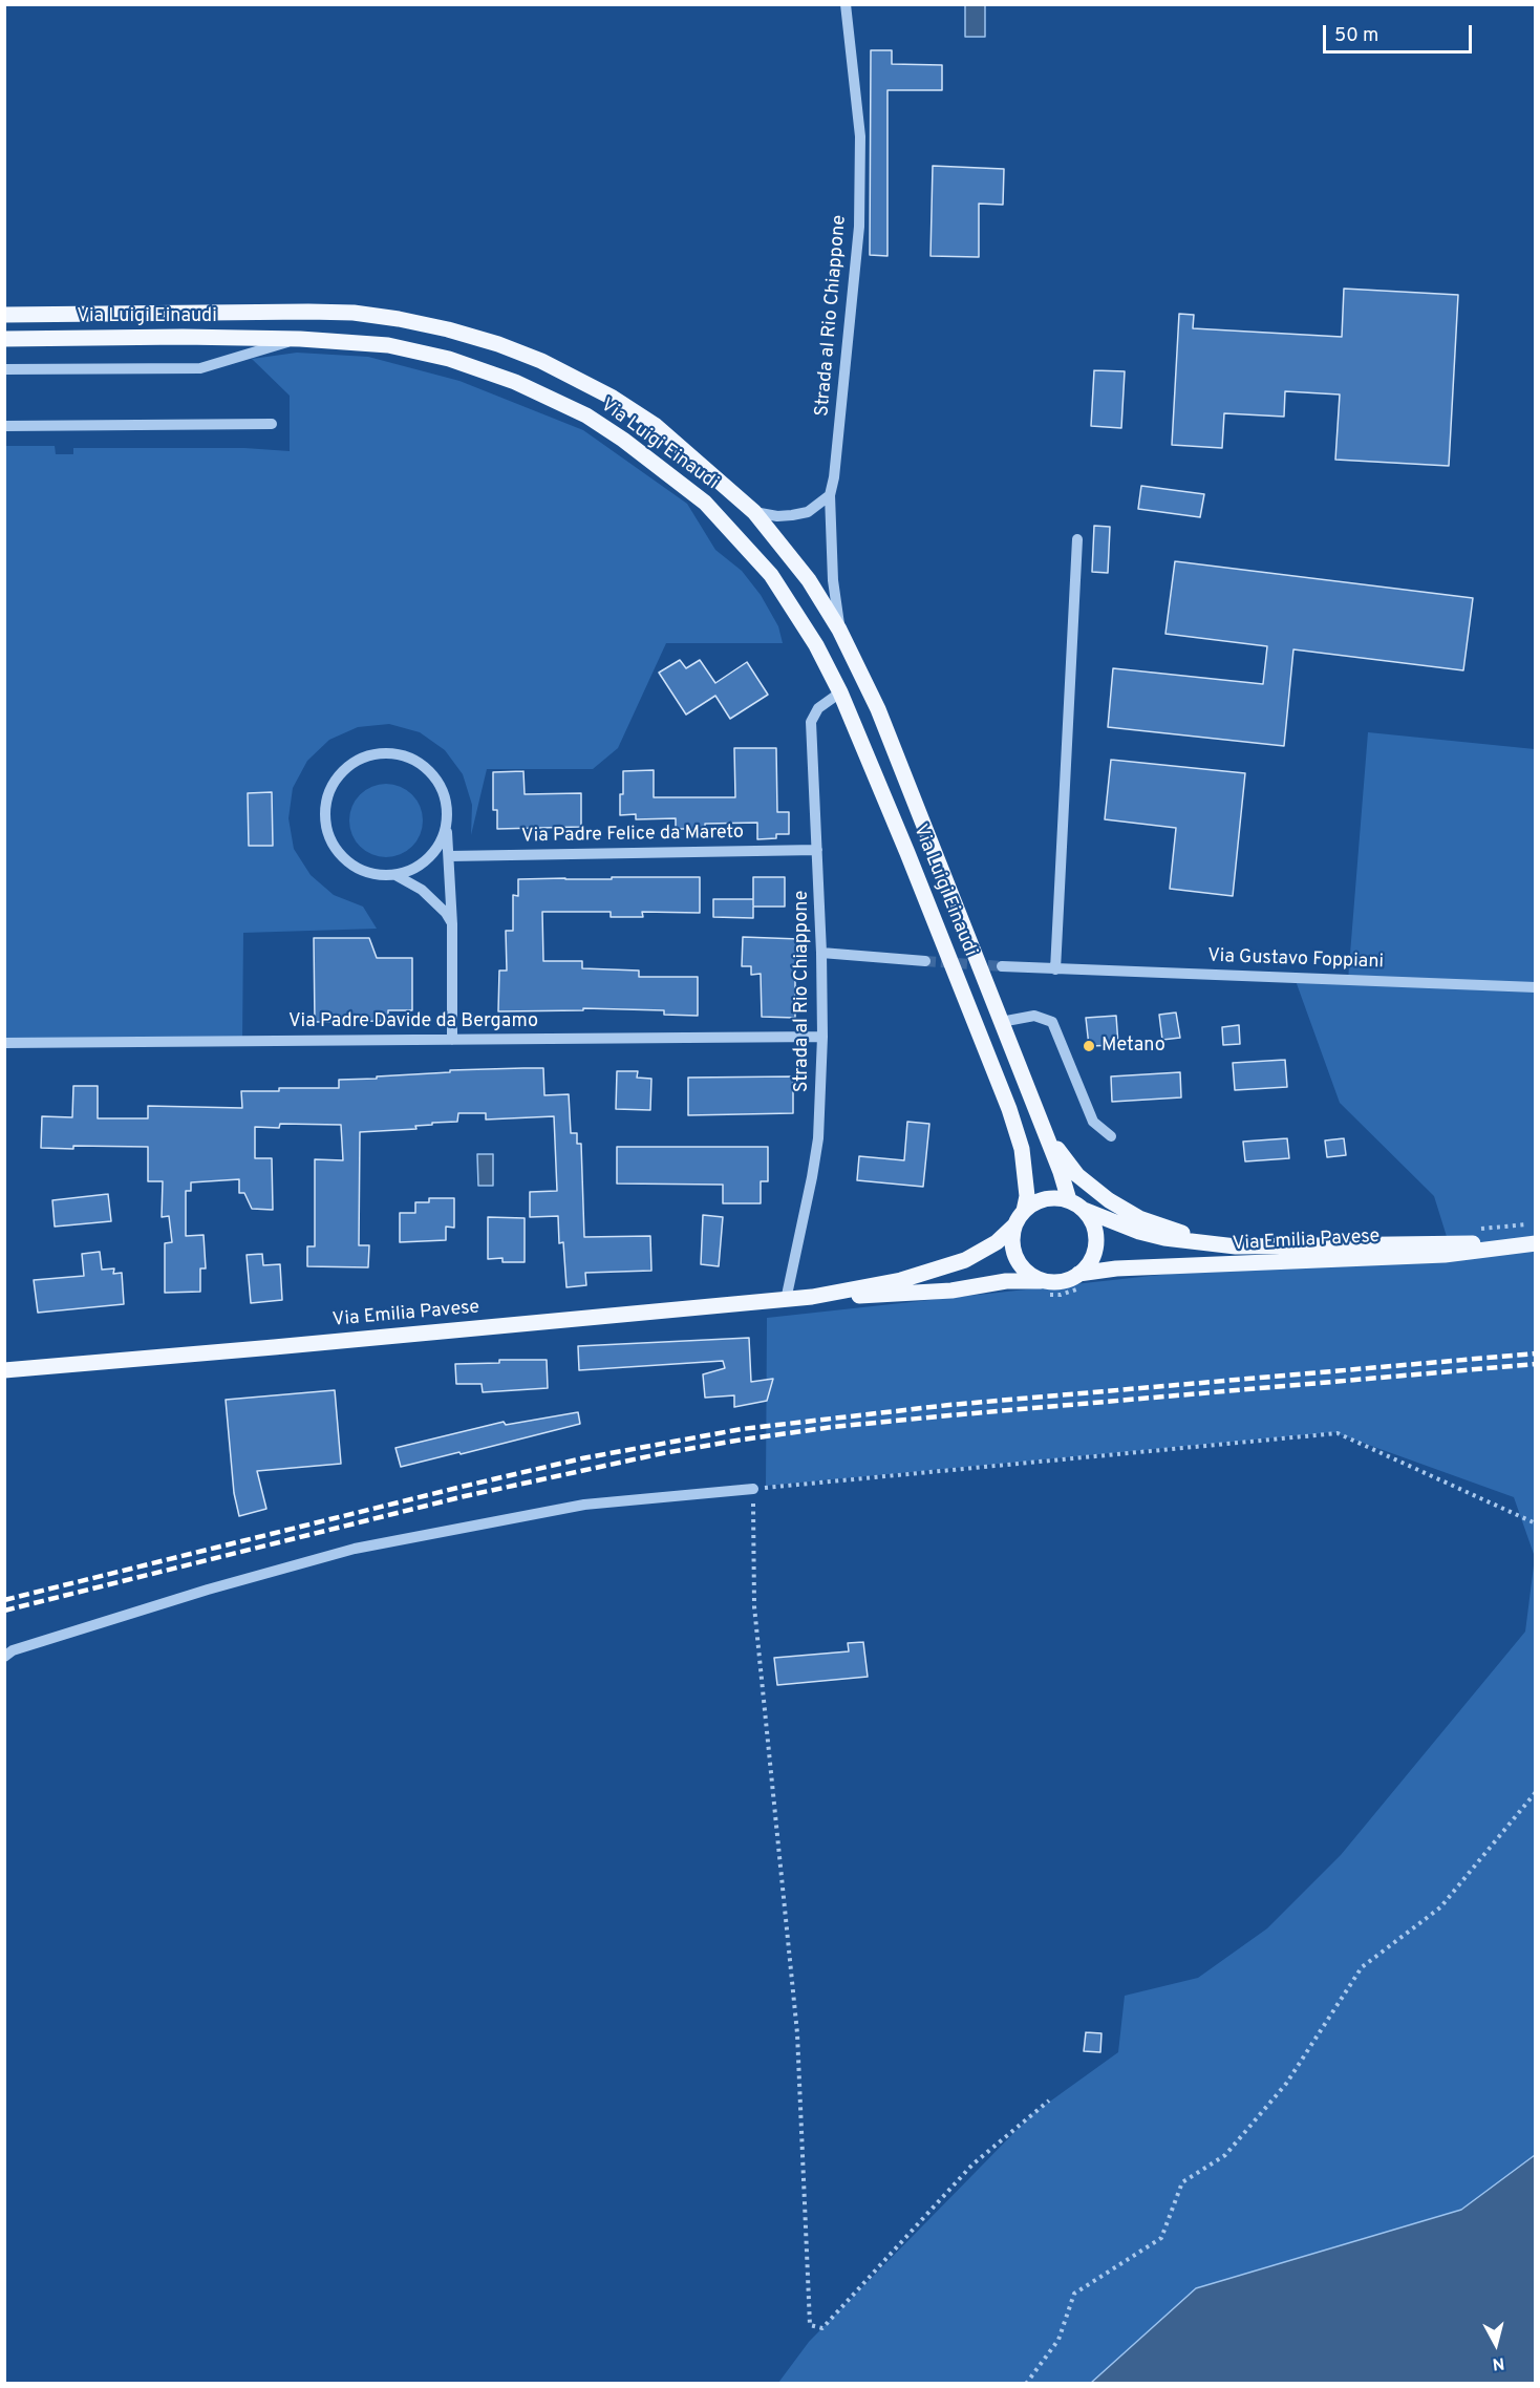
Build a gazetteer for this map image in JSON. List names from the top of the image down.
{
  "streets": {
    "main road": ["Via Luigi Einaudi", "Via Emilia Pavese"],
    "street": [
      "Strada al Rio Chiappone",
      "Via Padre Felice da Mareto",
      "Via Gustavo Foppiani",
      "Via Padre Davide da Bergamo"
    ]
  },
  "crossings": [
    ["Strada al Rio Chiappone", "Via Luigi Einaudi"],
    ["Strada al Rio Chiappone", "Via Padre Felice da Mareto"],
    ["Strada al Rio Chiappone", "Via Padre Davide da Bergamo"],
    ["Strada al Rio Chiappone", "Via Emilia Pavese"],
    ["Via Luigi Einaudi", "Via Emilia Pavese"]
  ],
  "places": ["Metano"],
  "scale_bar": "50 m",
  "north": "bottom"
}
